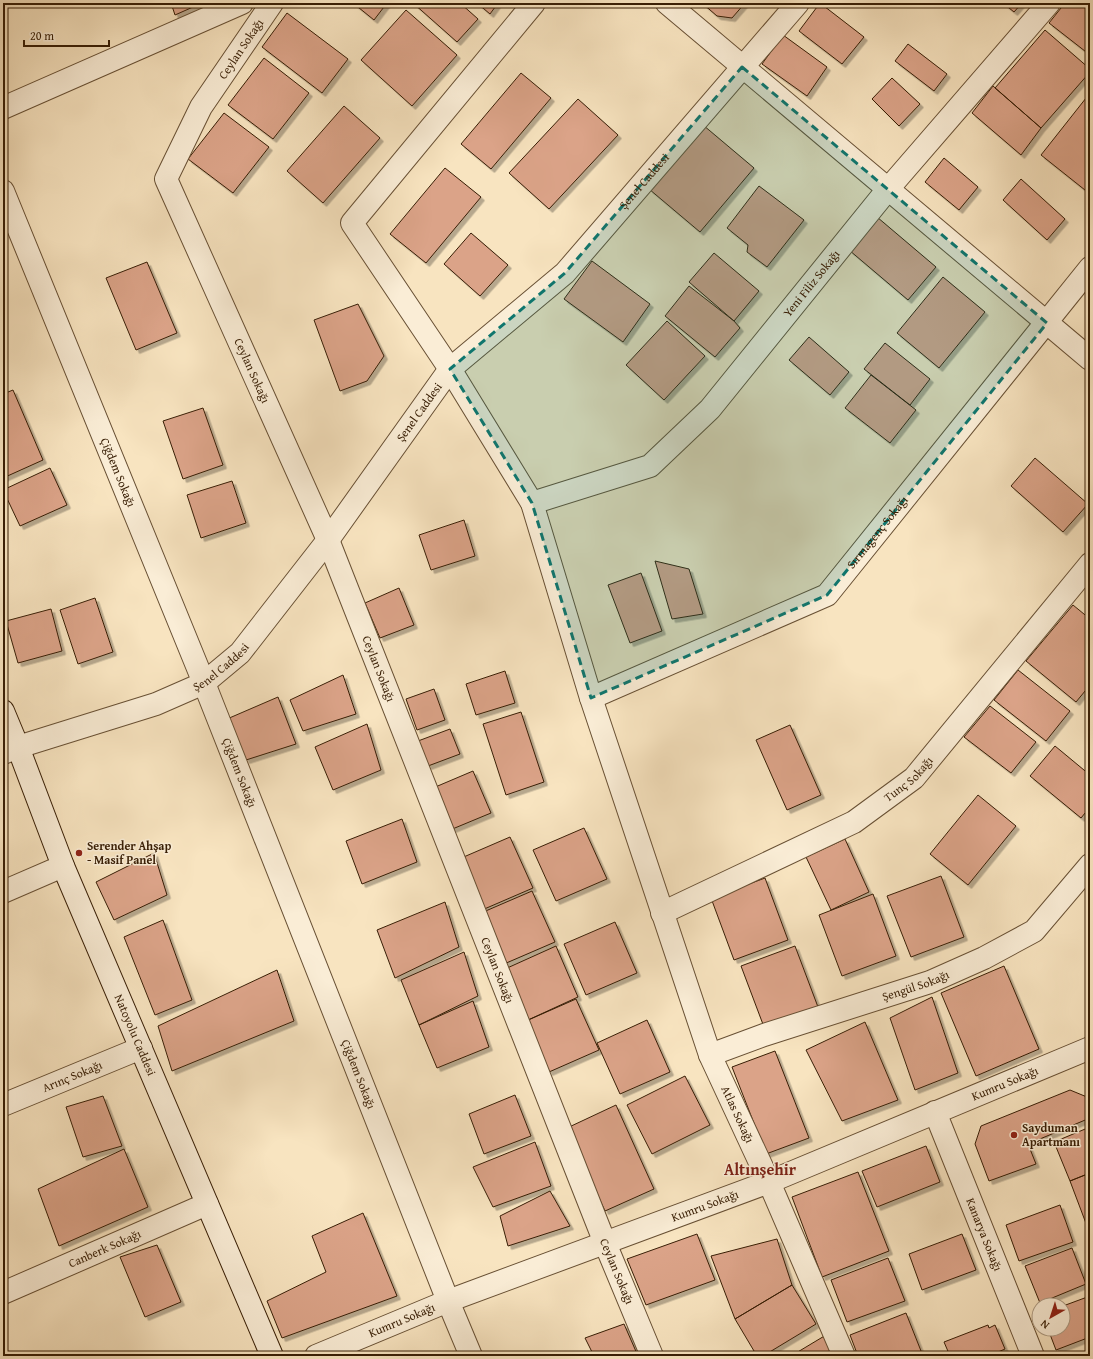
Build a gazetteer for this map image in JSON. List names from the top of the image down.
{
  "streets": {
    "street": [
      "Ceylan Sokağı",
      "Şenel Caddesi",
      "Yeni Filiz Sokağı",
      "Çiğdem Sokağı",
      "Sırmagenç Sokağı",
      "Tunç Sokağı",
      "Şengül Sokağı",
      "Natoyolu Caddesi",
      "Arınç Sokağı",
      "Kumru Sokağı",
      "Atlas Sokağı",
      "Kanarya Sokağı",
      "Canberk Sokağı"
    ]
  },
  "crossings": [
    ["Ceylan Sokağı", "Şenel Caddesi"],
    ["Ceylan Sokağı", "Kumru Sokağı"],
    ["Şenel Caddesi", "Çiğdem Sokağı"],
    ["Şenel Caddesi", "Natoyolu Caddesi"],
    ["Şenel Caddesi", "Atlas Sokağı"],
    ["Yeni Filiz Sokağı", "Atlas Sokağı"],
    ["Çiğdem Sokağı", "Kumru Sokağı"],
    ["Sırmagenç Sokağı", "Atlas Sokağı"],
    ["Tunç Sokağı", "Atlas Sokağı"],
    ["Şengül Sokağı", "Atlas Sokağı"],
    ["Natoyolu Caddesi", "Arınç Sokağı"],
    ["Natoyolu Caddesi", "Canberk Sokağı"],
    ["Kumru Sokağı", "Atlas Sokağı"],
    ["Kumru Sokağı", "Kanarya Sokağı"]
  ],
  "districts": ["Altınşehir"],
  "places": ["Serender Ahşap - Masif Panel", "Sayduman Apartmanı"],
  "scale_bar": "20 m",
  "north": "bottom left"
}
